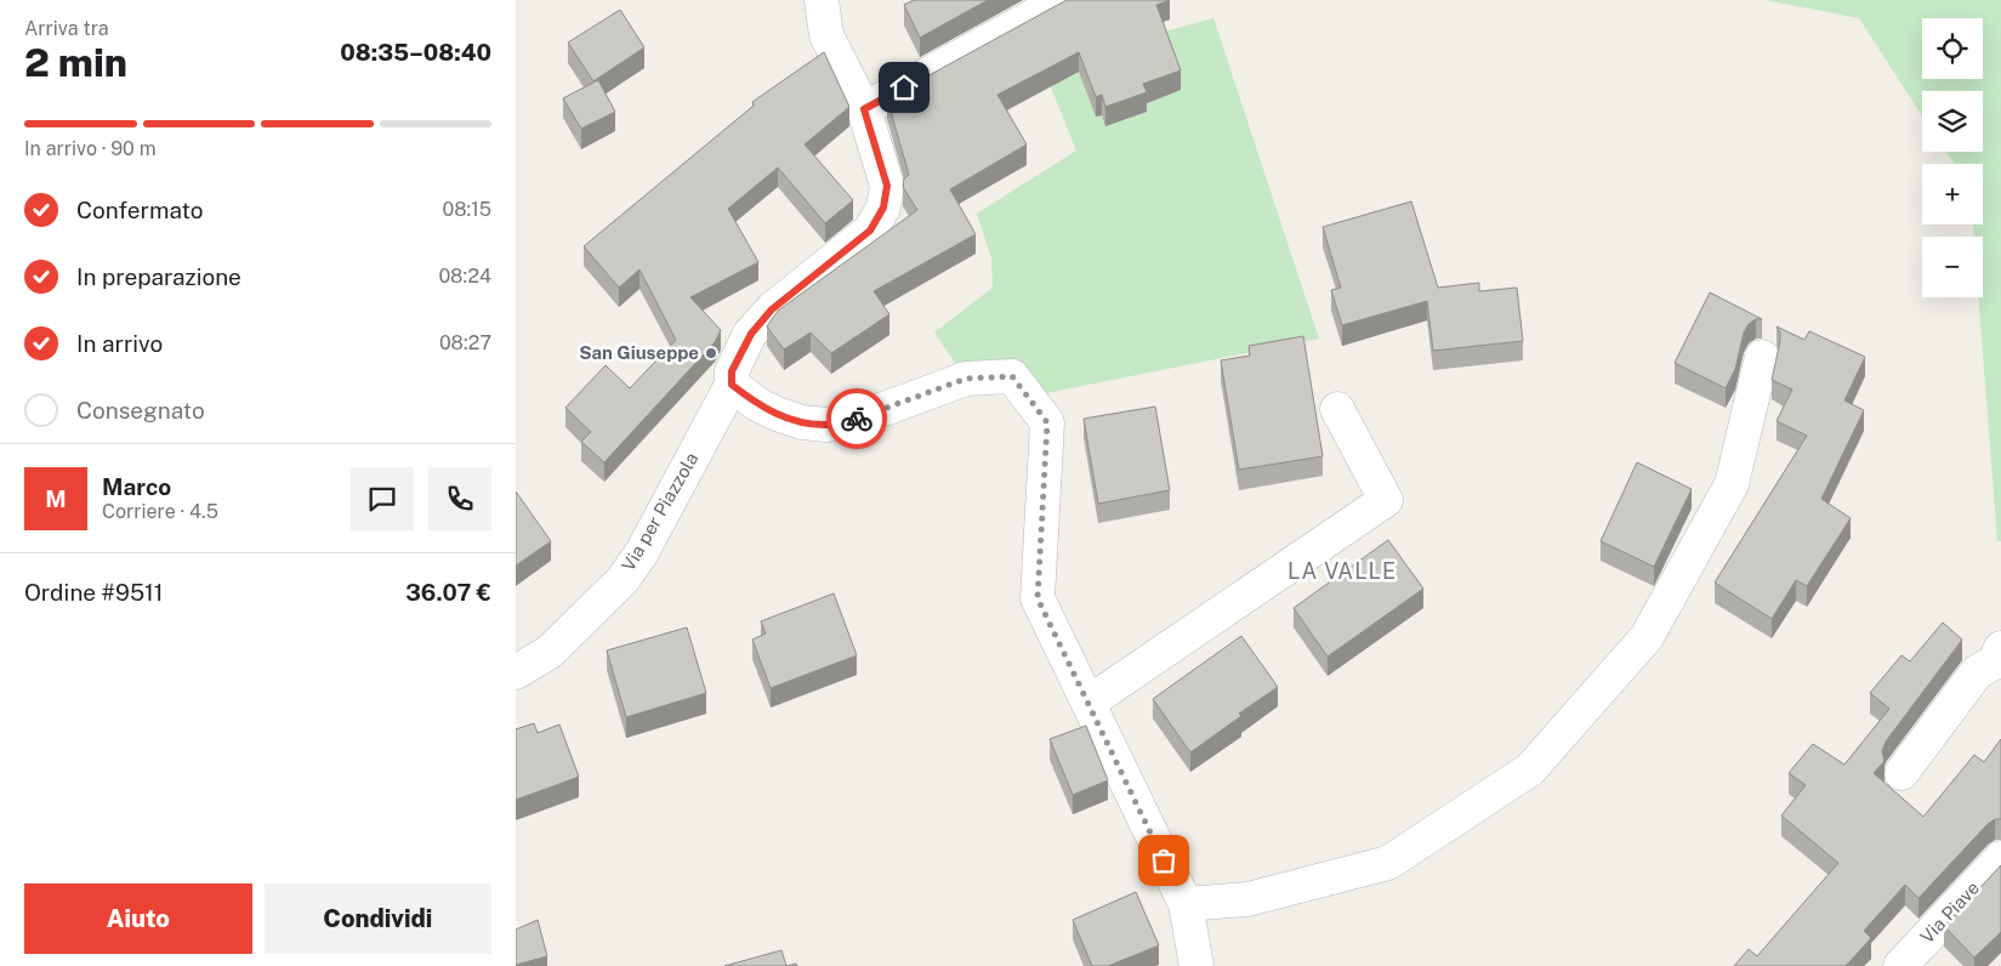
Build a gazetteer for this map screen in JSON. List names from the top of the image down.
{
  "streets": {
    "street": ["Via per Piazzola", "Via Piave"]
  },
  "districts": ["LA VALLE"],
  "places": ["San Giuseppe"],
  "page": {
    "heading": ["2 min", "Arriva tra", "08:35–08:40"],
    "panel": [
      "Marco",
      "Corriere · 4.5",
      "Ordine #9511",
      "36.07 €"
    ],
    "map_buttons": ["+", "−"],
    "bar": "In arrivo · 90 m",
    "list": [
      ["Confermato", "08:15"],
      ["In preparazione", "08:24"],
      ["In arrivo", "08:27"],
      "Consegnato"
    ],
    "round": "M",
    "buttons": ["Aiuto", "Condividi"]
  }
}
